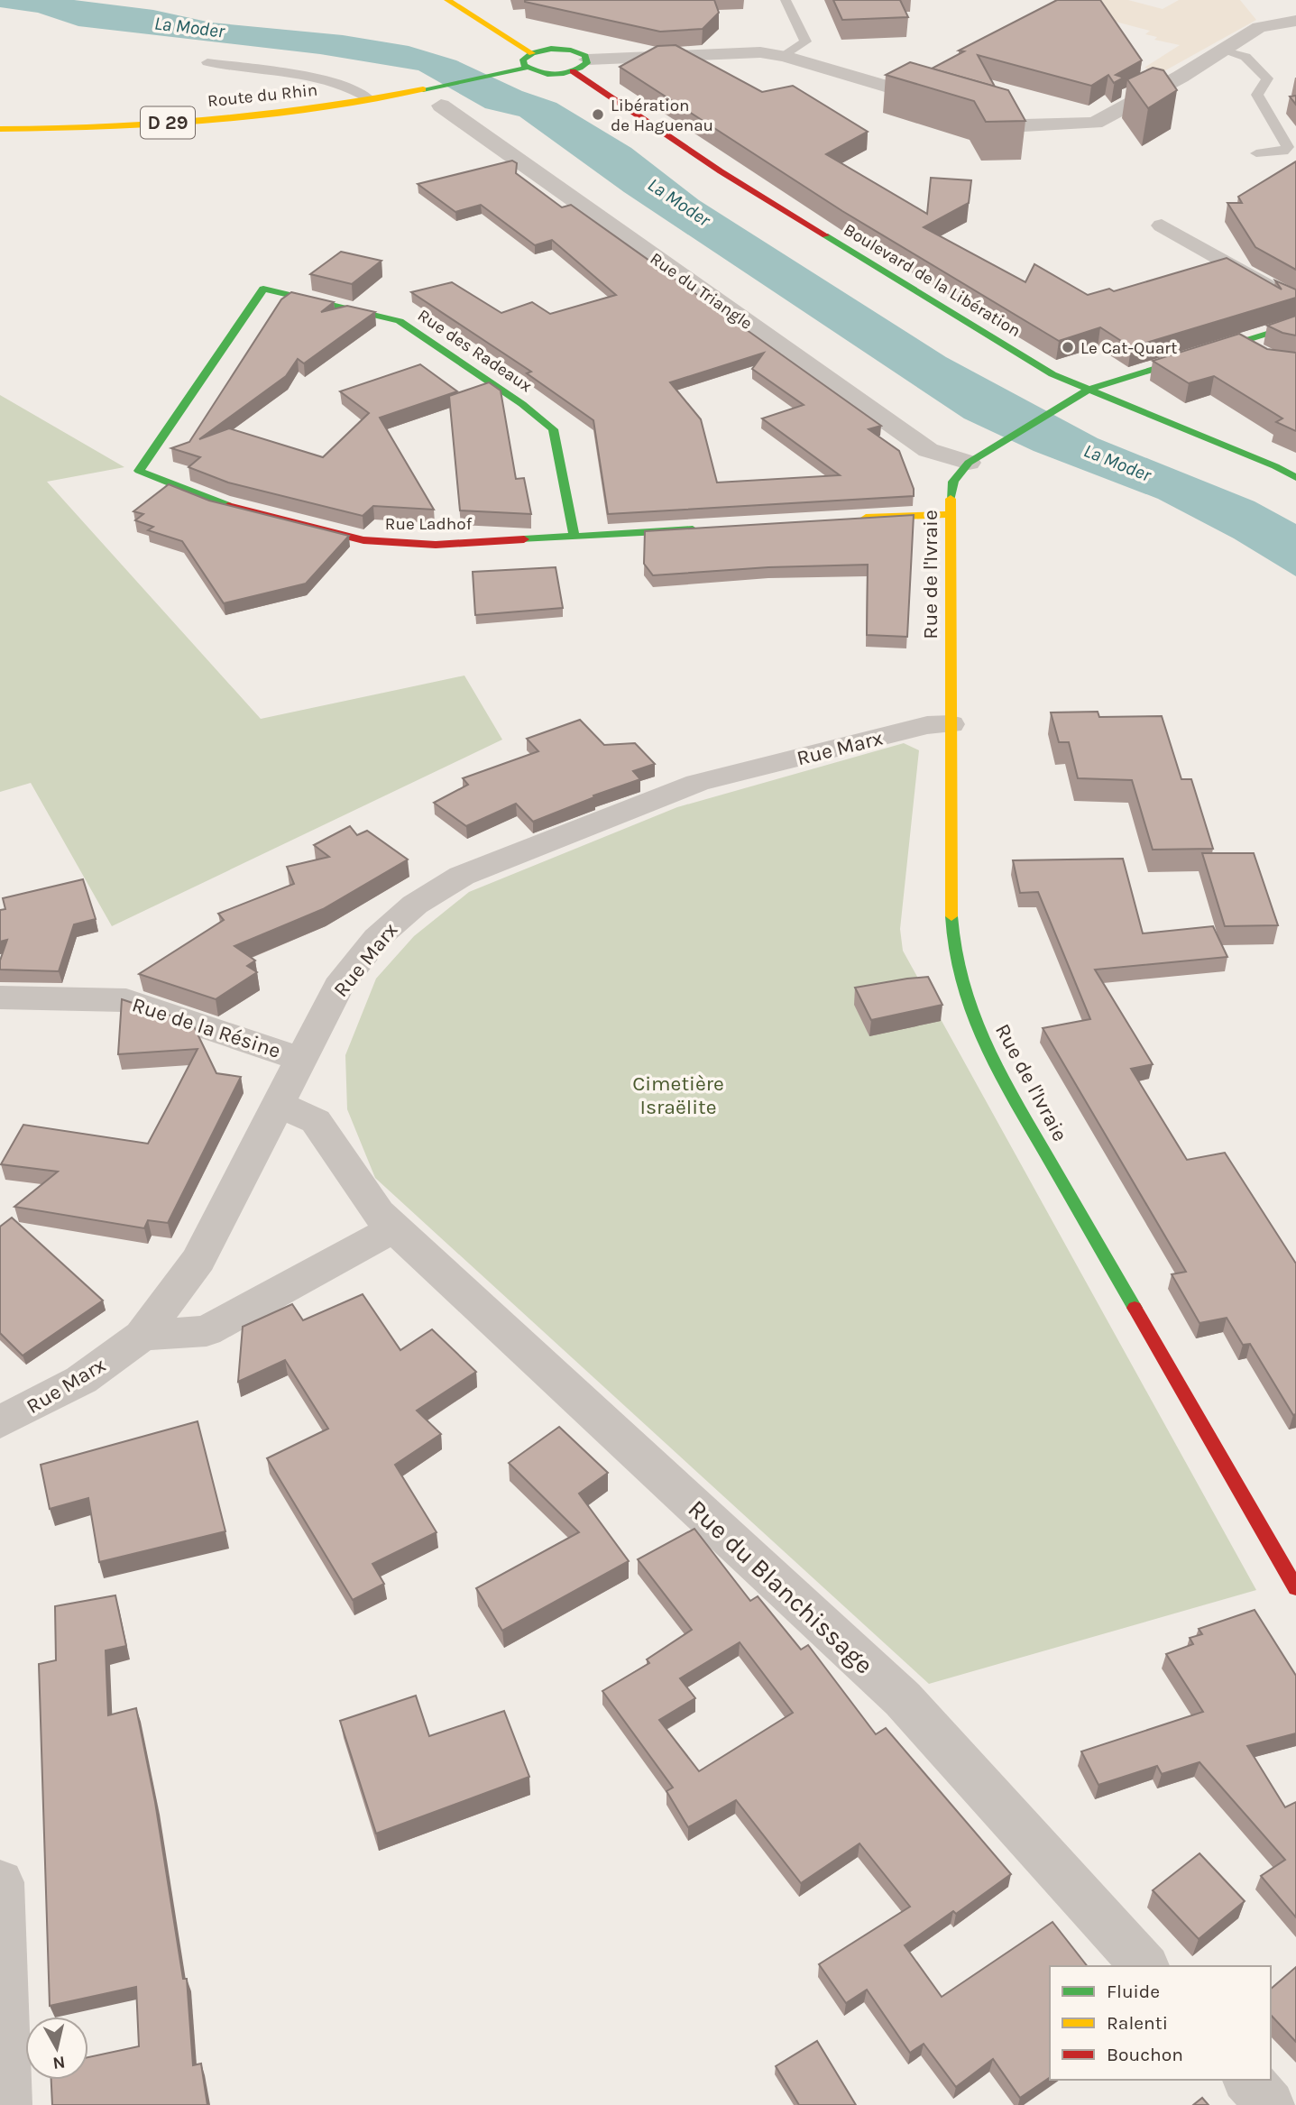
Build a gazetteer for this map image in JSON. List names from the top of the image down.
{
  "streets": {
    "street": [
      "Route du Rhin",
      "D 29",
      "Boulevard de la Libération",
      "Rue du Triangle",
      "Rue des Radeaux",
      "Rue Ladhof",
      "Rue de l'Ivraie",
      "Rue Marx",
      "Rue de la Résine",
      "Rue du Blanchissage"
    ]
  },
  "crossings": [
    ["Route du Rhin", "Rue du Triangle"],
    ["Rue du Triangle", "Rue de l'Ivraie"],
    ["Rue des Radeaux", "Rue Ladhof"],
    ["Rue de l'Ivraie", "Rue Marx"],
    ["Rue Marx", "Rue de la Résine"],
    ["Rue Marx", "Rue du Blanchissage"]
  ],
  "water": ["La Moder"],
  "parks": ["Cimetière Israëlite"],
  "places": ["Libération de Haguenau", "Le Cat-Quart"],
  "legend": ["Fluide", "Ralenti", "Bouchon"],
  "north": "bottom"
}
